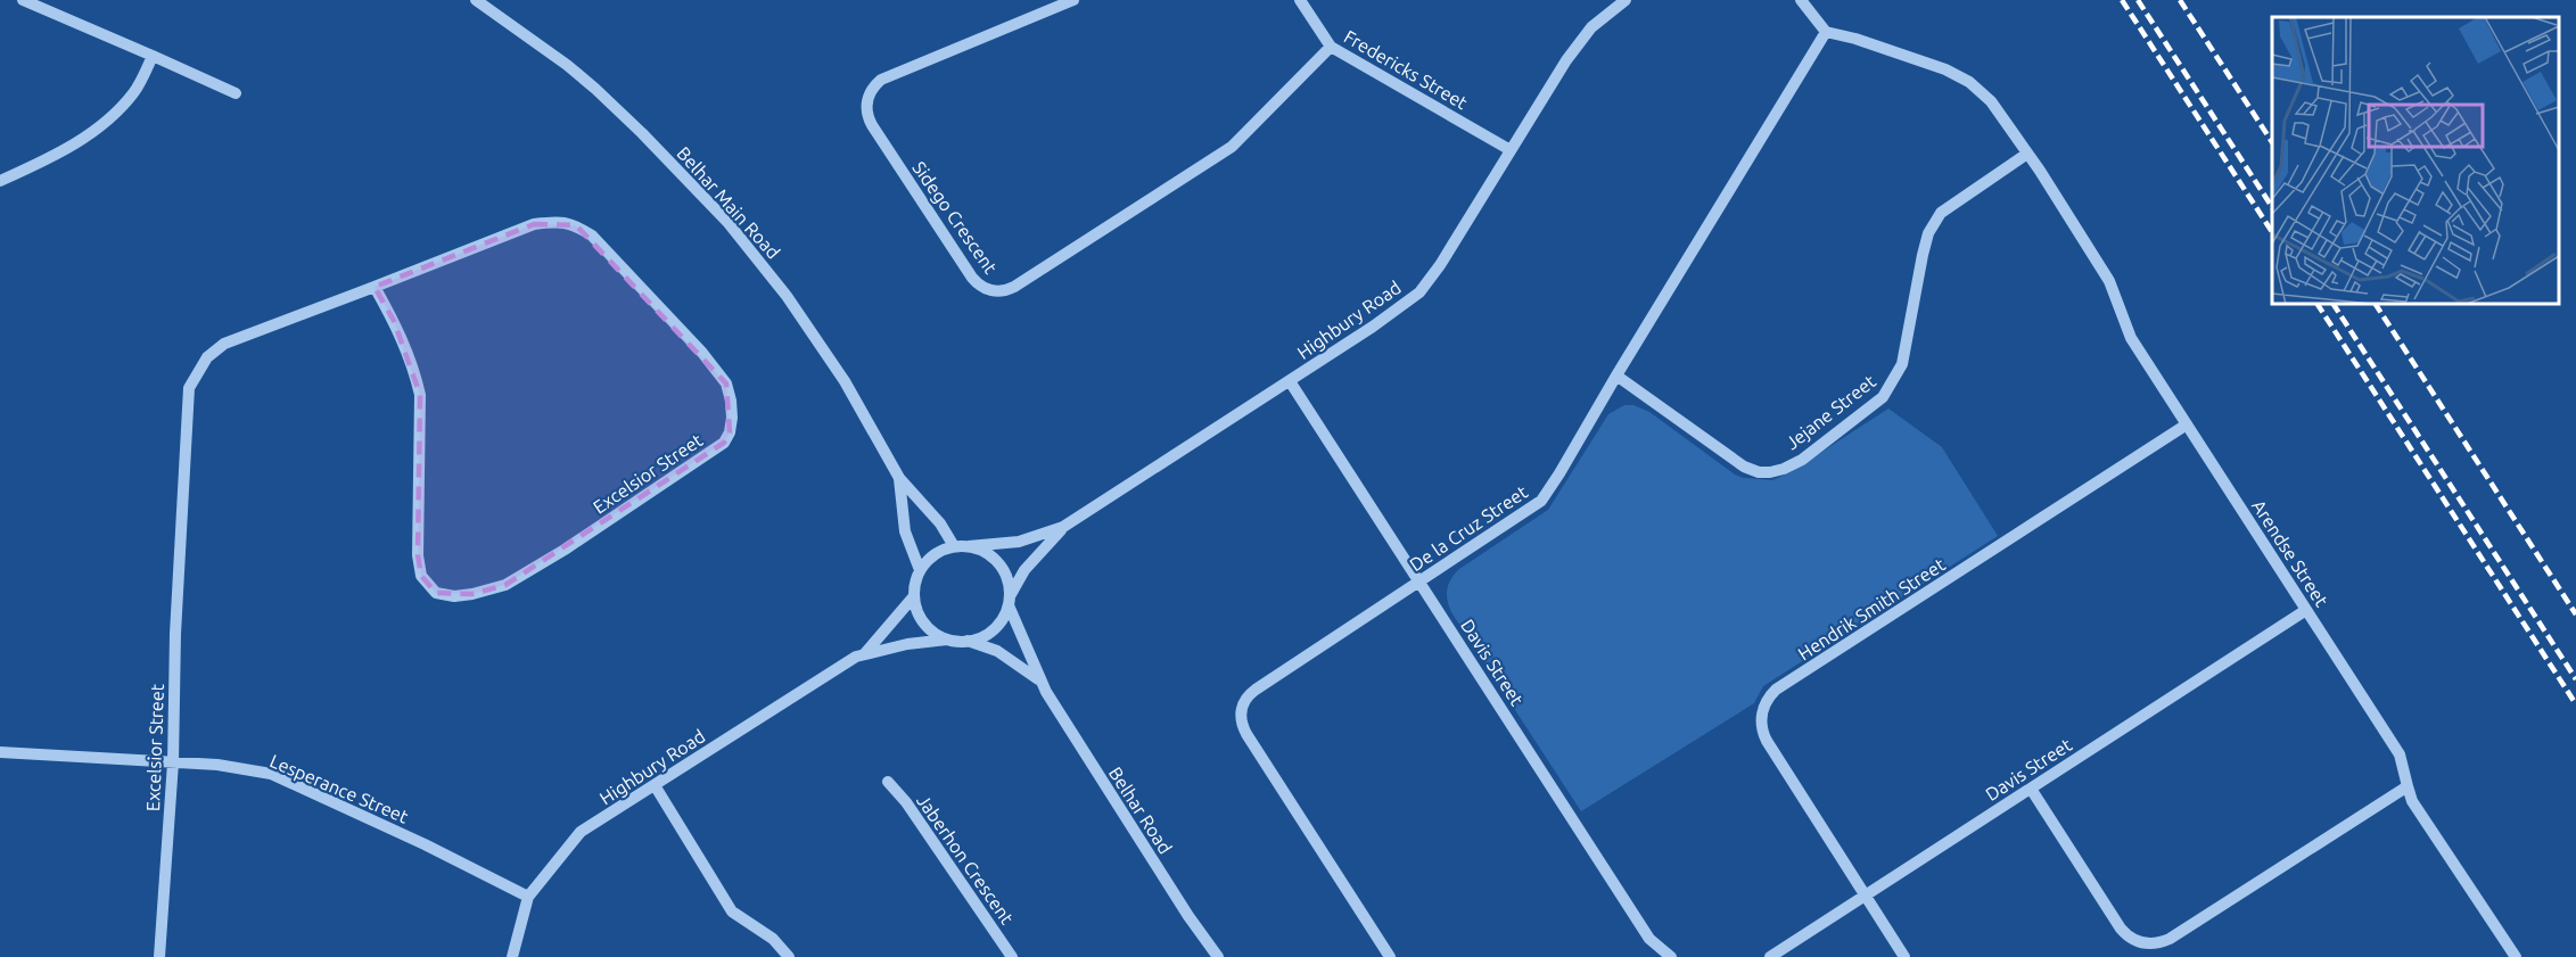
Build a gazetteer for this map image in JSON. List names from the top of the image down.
{
  "streets": {
    "street": [
      "Fredericks Street",
      "Belhar Main Road",
      "Sidego Crescent",
      "Highbury Road",
      "Jejane Street",
      "Excelsior Street",
      "De la Cruz Street",
      "Arendse Street",
      "Hendrik Smith Street",
      "Davis Street",
      "Lesperance Street",
      "Belhar Road",
      "Jaberhon Crescent"
    ]
  },
  "crossings": [
    ["Fredericks Street", "Sidego Crescent"],
    ["Fredericks Street", "Highbury Road"],
    ["Highbury Road", "Davis Street"],
    ["Highbury Road", "Lesperance Street"],
    ["Highbury Road", "Belhar Road"],
    ["Jejane Street", "De la Cruz Street"],
    ["Jejane Street", "Arendse Street"],
    ["Excelsior Street", "Lesperance Street"],
    ["De la Cruz Street", "Arendse Street"],
    ["De la Cruz Street", "Davis Street"],
    ["Arendse Street", "Hendrik Smith Street"],
    ["Arendse Street", "Davis Street"],
    ["Hendrik Smith Street", "Davis Street"]
  ]
}
